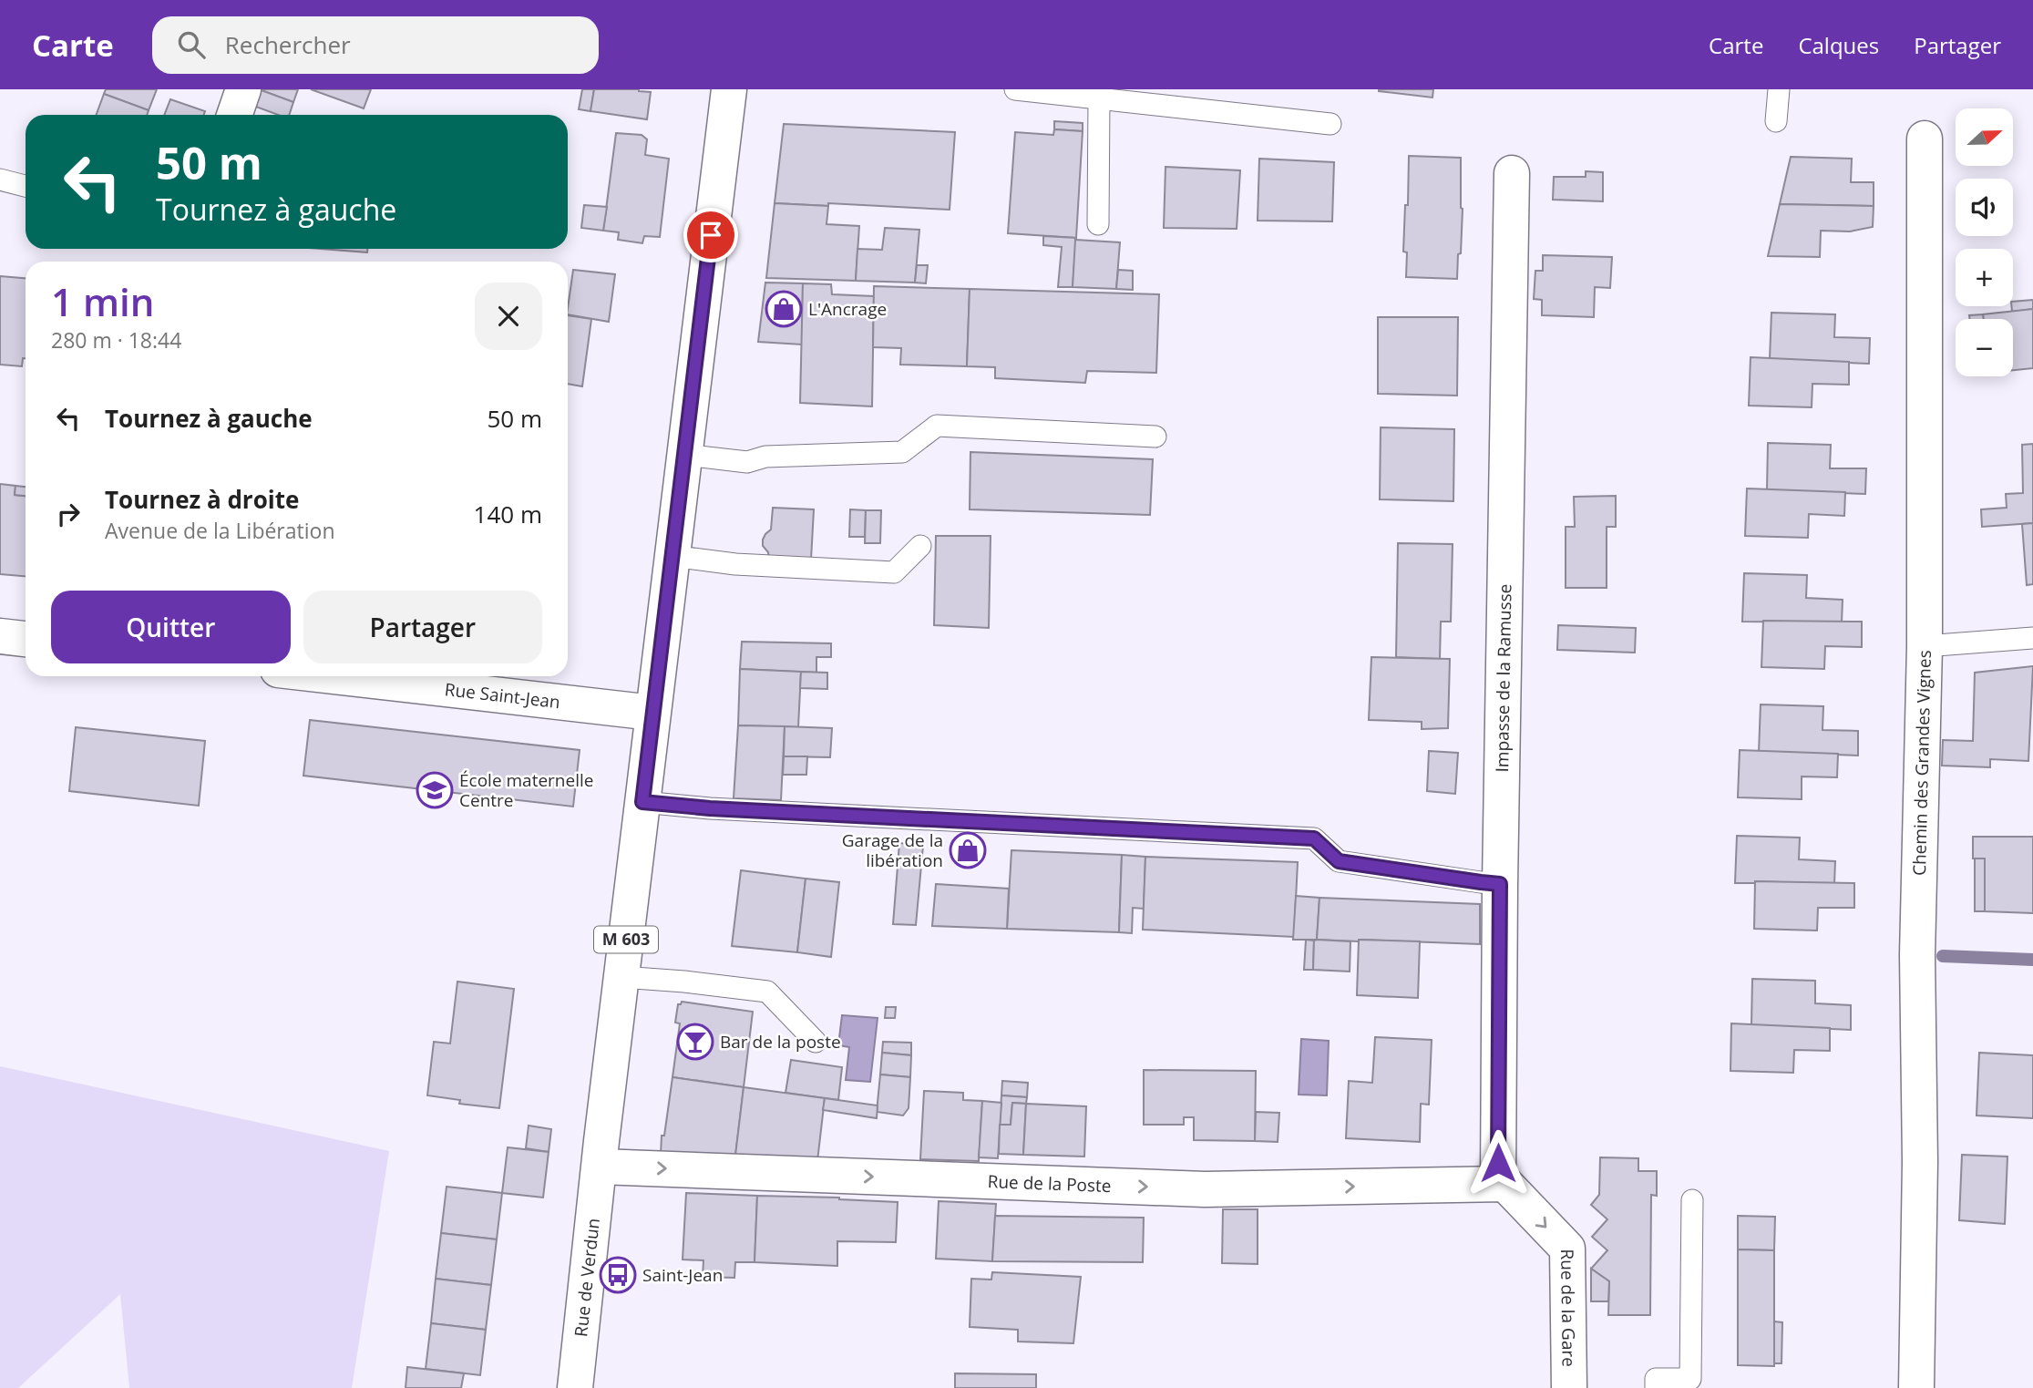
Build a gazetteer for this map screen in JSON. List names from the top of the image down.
{
  "streets": {
    "street": [
      "Impasse de la Ramusse",
      "Rue Saint-Jean",
      "Chemin des Grandes Vignes",
      "M 603",
      "Rue de la Poste",
      "Rue de Verdun",
      "Rue de la Gare"
    ]
  },
  "crossings": [
    ["Impasse de la Ramusse", "Rue de la Poste"],
    ["Impasse de la Ramusse", "Rue de la Gare"],
    ["Rue Saint-Jean", "M 603"],
    ["M 603", "Rue de la Poste"],
    ["M 603", "Rue de Verdun"],
    ["Rue de la Poste", "Rue de Verdun"],
    ["Rue de la Poste", "Rue de la Gare"]
  ],
  "one_way": ["Rue de la Poste", "Rue de la Gare"],
  "places": {
    "shop": ["L'Ancrage", "Garage de la libération"],
    "school or university": ["École maternelle Centre"],
    "bar": ["Bar de la poste"],
    "bus stop": ["Saint-Jean"]
  },
  "north": "right",
  "page": {
    "header": "Carte",
    "search": "Rechercher",
    "nav": ["Carte", "Calques", "Partager"],
    "map_buttons": ["+", "−"],
    "turn": ["50 m", "Tournez à gauche"],
    "heading": ["1 min", "280 m · 18:44"],
    "list": [
      {
        "name": "Tournez à gauche",
        "value": "50 m"
      },
      {
        "name": "Tournez à droite",
        "note": "Avenue de la Libération",
        "value": "140 m"
      }
    ],
    "buttons": ["Quitter", "Partager"]
  }
}
